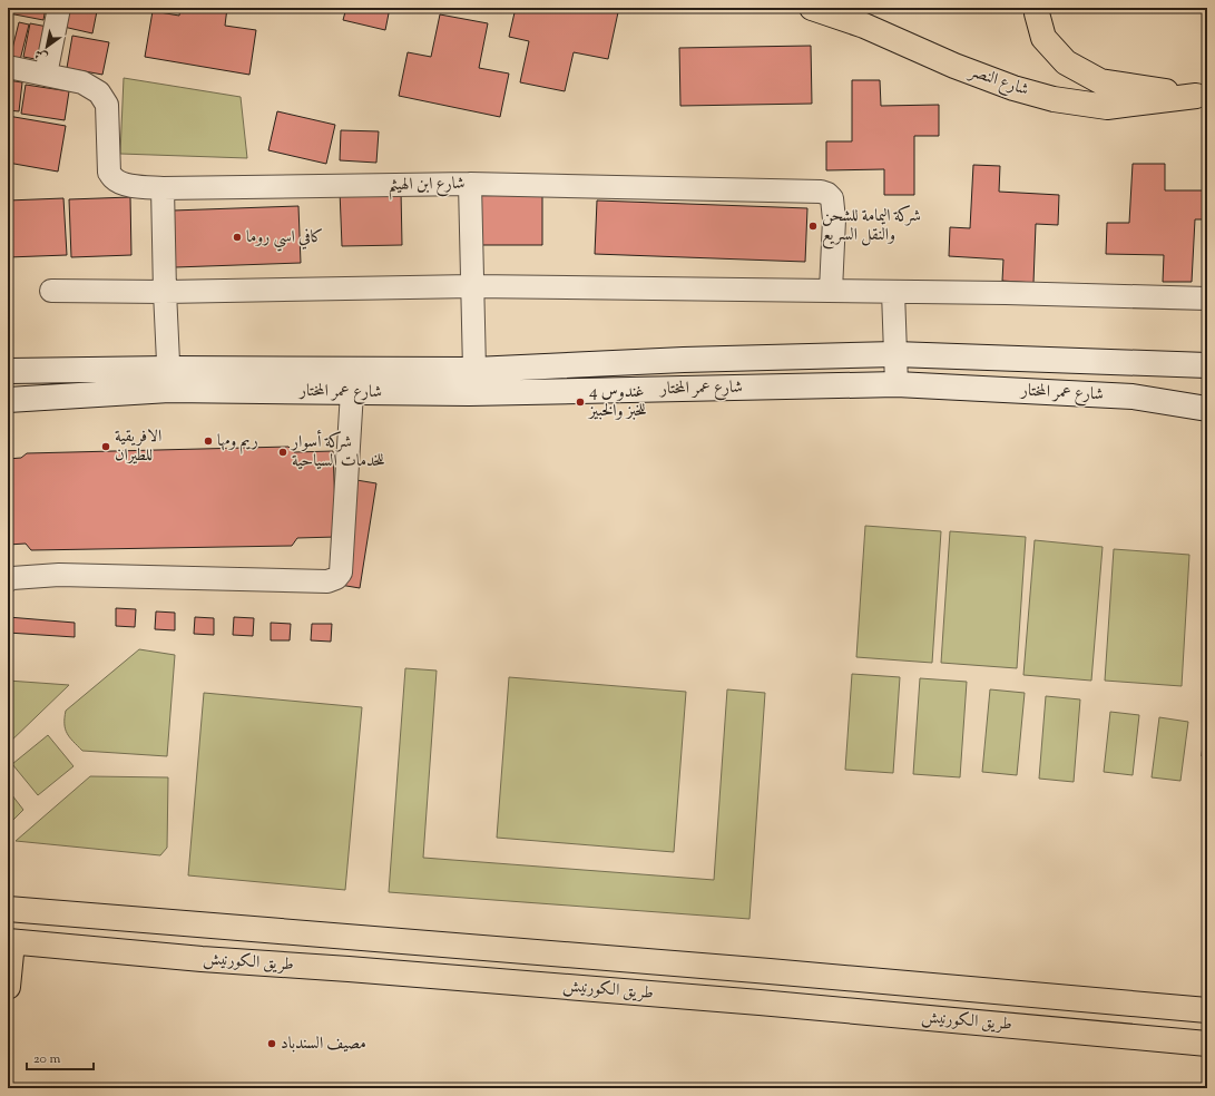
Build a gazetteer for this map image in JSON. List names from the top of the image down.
{
  "streets": {
    "highway": ["شارع النصر", "طريق الكورنيش"],
    "main road": ["شارع عمر المختار"],
    "street": ["شارع ابن الهيثم"]
  },
  "places": [
    "شركة اليمامة للشحن والنقل السريع",
    "كافي اسي روما",
    "غندوس 4 للخبز والخبيز",
    "ريم ومها",
    "الافريقية للطيران",
    "شركة أسوار للخدمات السياحية",
    "مصيف السندباد"
  ],
  "scale_bar": "20 m",
  "north": "bottom left"
}
